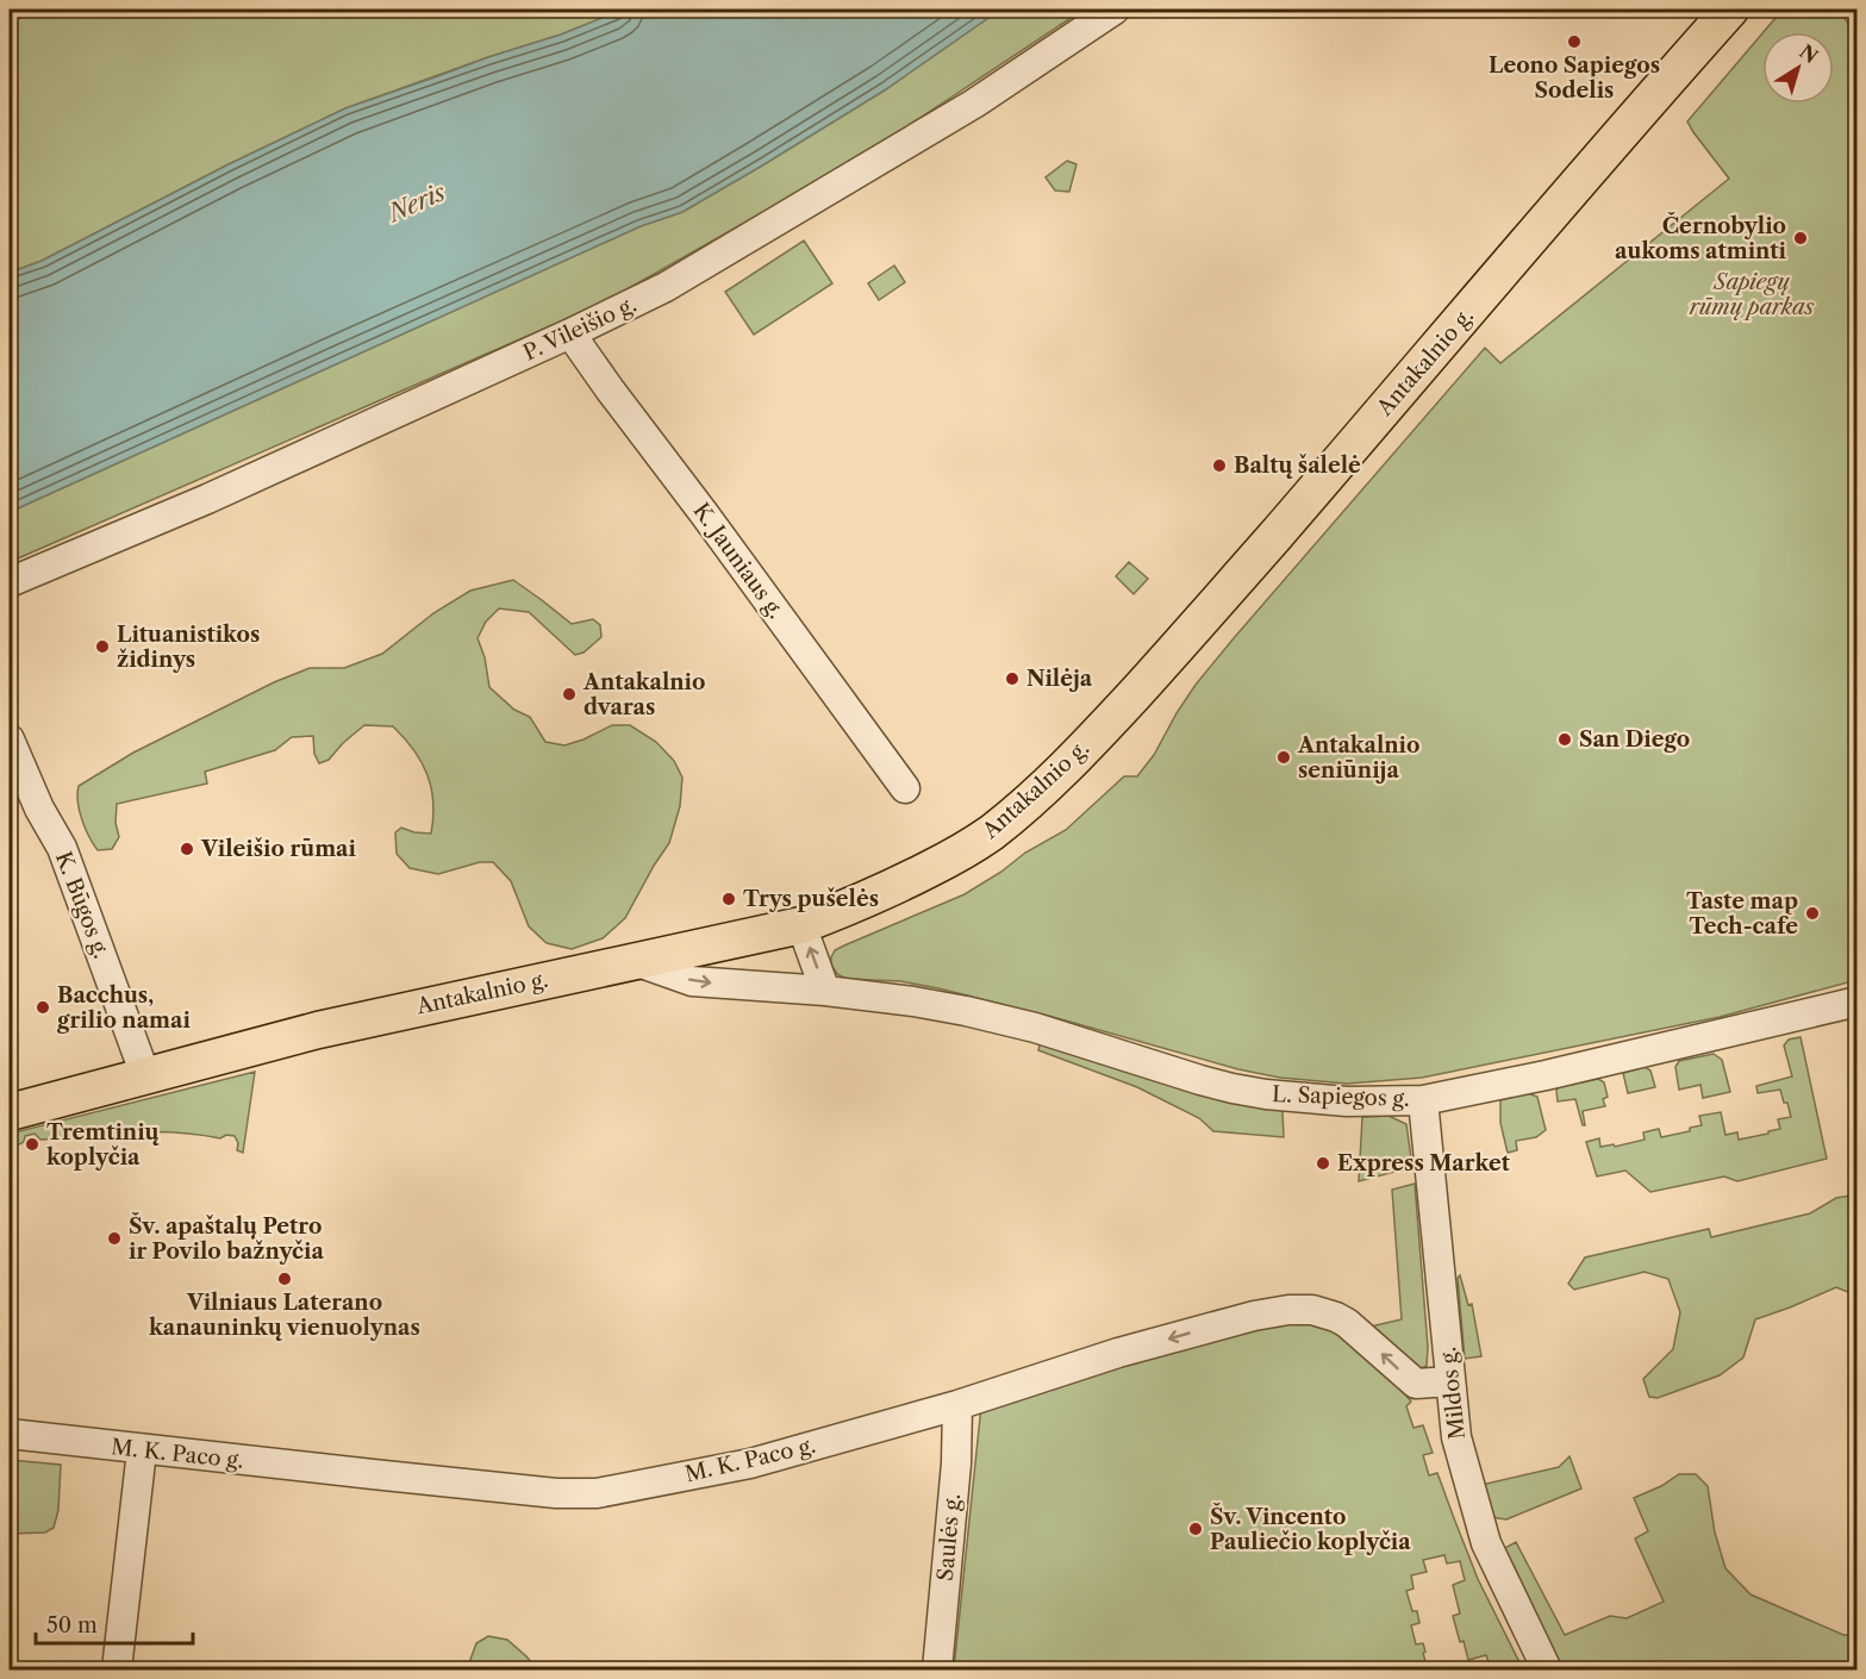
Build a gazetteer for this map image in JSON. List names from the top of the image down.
{
  "streets": {
    "main road": ["Antakalnio g."],
    "street": [
      "P. Vileišio g.",
      "K. Jauniaus g.",
      "K. Būgos g.",
      "L. Sapiegos g.",
      "Mildos g.",
      "M. K. Paco g.",
      "Saulės g."
    ]
  },
  "crossings": [
    ["P. Vileišio g.", "K. Jauniaus g."],
    ["Antakalnio g.", "K. Būgos g."],
    ["Antakalnio g.", "L. Sapiegos g."],
    ["L. Sapiegos g.", "Mildos g."],
    ["Mildos g.", "M. K. Paco g."],
    ["M. K. Paco g.", "Saulės g."]
  ],
  "water": ["Neris"],
  "parks": ["Sapiegų rūmų parkas"],
  "places": [
    "Leono Sapiegos Sodelis",
    "Černobylio aukoms atminti",
    "Baltų šalelė",
    "Lituanistikos židinys",
    "Nilėja",
    "Antakalnio dvaras",
    "San Diego",
    "Antakalnio seniūnija",
    "Vileišio rūmai",
    "Trys pušelės",
    "Taste map Tech-cafe",
    "Bacchus, grilio namai",
    "Tremtinių koplyčia",
    "Express Market",
    "Šv. apaštalų Petro ir Povilo bažnyčia",
    "Vilniaus Laterano kanauninkų vienuolynas",
    "Šv. Vincento Pauliečio koplyčia"
  ],
  "scale_bar": "50 m",
  "north": "top right"
}
